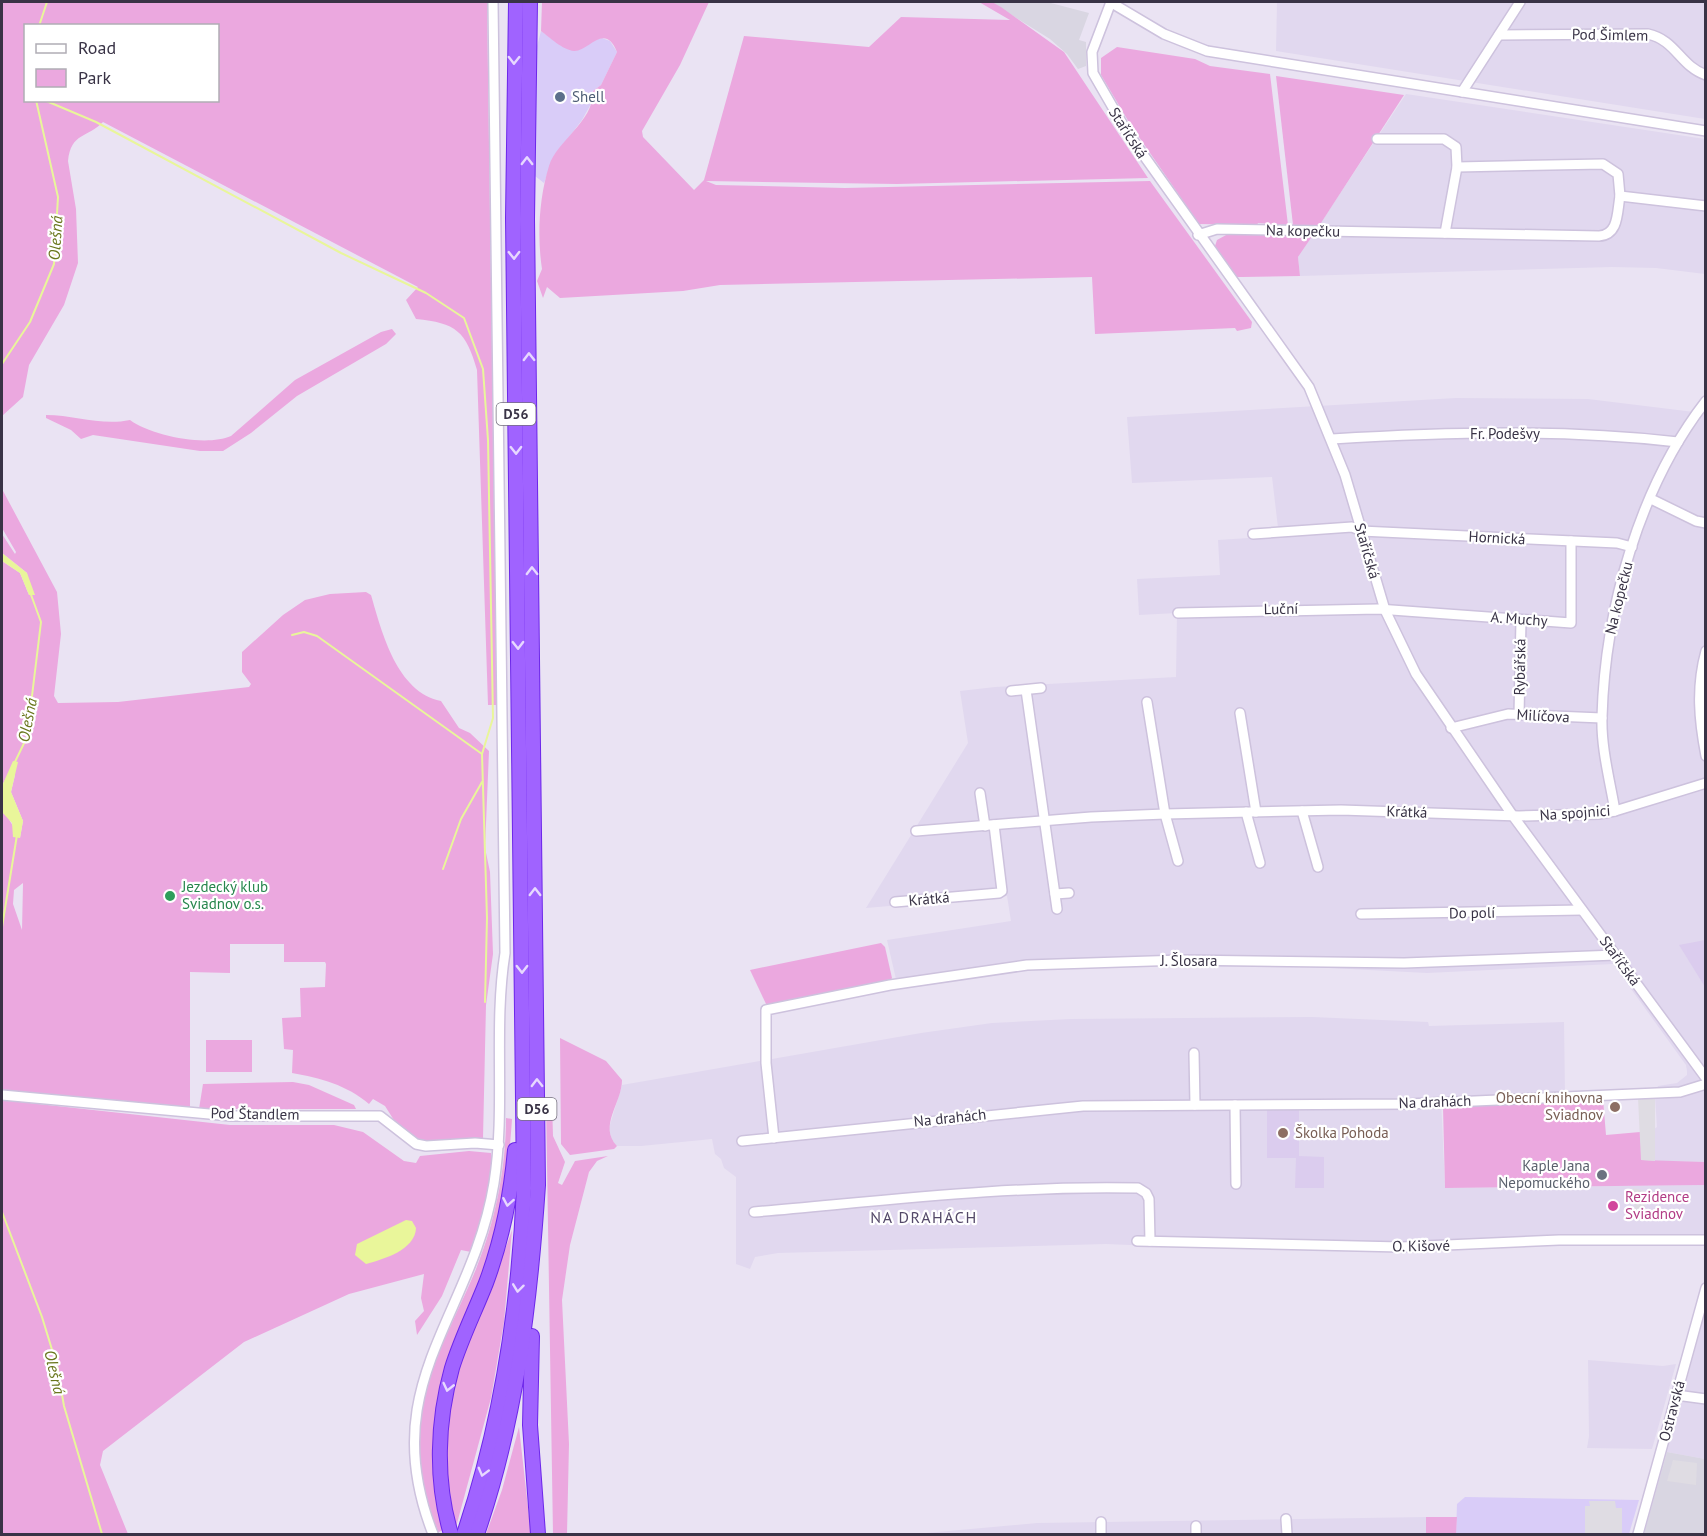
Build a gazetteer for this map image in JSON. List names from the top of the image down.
{
  "streets": {
    "highway": ["D56"],
    "street": [
      "Pod Šimlem",
      "Staříčská",
      "Na kopečku",
      "Fr. Podešvy",
      "Hornická",
      "Luční",
      "A. Muchy",
      "Rybářská",
      "Milíčova",
      "Krátká",
      "Na spojnici",
      "Do polí",
      "J. Šlosara",
      "Na drahách",
      "Pod Štandlem",
      "O. Kišové",
      "Ostravská"
    ]
  },
  "crossings": [
    ["Staříčská", "Na kopečku"],
    ["Staříčská", "Fr. Podešvy"],
    ["Staříčská", "Hornická"],
    ["Staříčská", "Luční"],
    ["Staříčská", "A. Muchy"],
    ["Staříčská", "Milíčova"],
    ["Staříčská", "Krátká"],
    ["Staříčská", "Na spojnici"],
    ["Staříčská", "Do polí"],
    ["Staříčská", "J. Šlosara"],
    ["Na kopečku", "Fr. Podešvy"],
    ["Na kopečku", "Hornická"],
    ["Na kopečku", "Milíčova"],
    ["Na kopečku", "Na spojnici"],
    ["Hornická", "A. Muchy"],
    ["Luční", "A. Muchy"],
    ["A. Muchy", "Rybářská"],
    ["Rybářská", "Milíčova"],
    ["Krátká", "Na spojnici"],
    ["J. Šlosara", "Na drahách"]
  ],
  "districts": ["NA DRAHÁCH"],
  "water": ["Olešná"],
  "places": [
    "Shell",
    "Jezdecký klub Sviadnov o.s.",
    "Obecní knihovna Sviadnov",
    "Školka Pohoda",
    "Kaple Jana Nepomuckého",
    "Rezidence Sviadnov"
  ],
  "legend": ["Road", "Park"]
}
